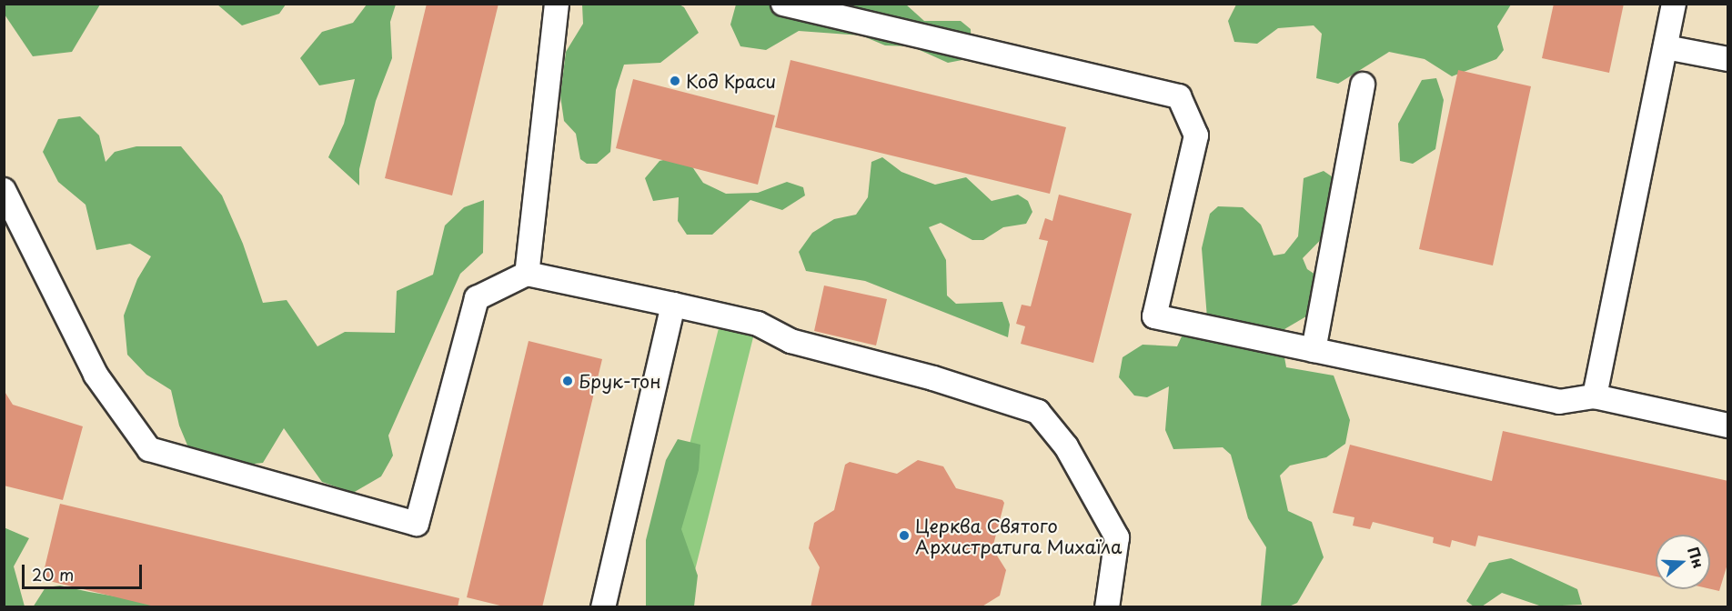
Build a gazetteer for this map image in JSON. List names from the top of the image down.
{
  "places": ["Код Краси", "Брук-тон", "Церква Святого Архистратига Михаїла"],
  "scale_bar": "20 m",
  "north": "right"
}
